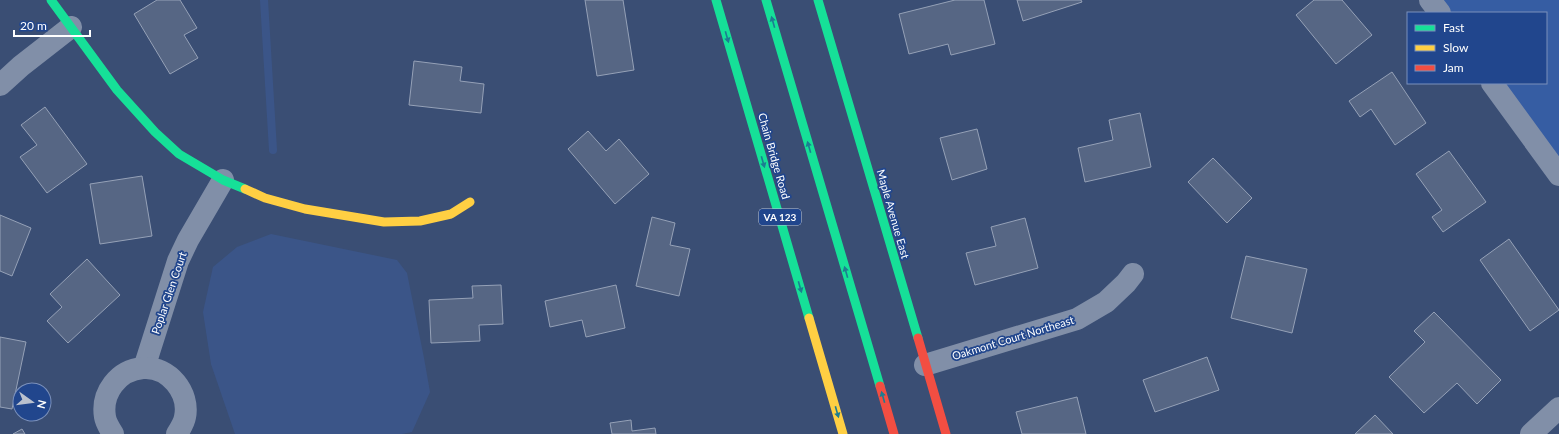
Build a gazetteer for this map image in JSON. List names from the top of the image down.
{
  "streets": {
    "street": [
      "Chain Bridge Road",
      "Maple Avenue East",
      "VA 123",
      "Poplar Glen Court",
      "Oakmont Court Northeast"
    ]
  },
  "crossings": [
    ["Maple Avenue East", "Oakmont Court Northeast"]
  ],
  "legend": ["Fast", "Slow", "Jam"],
  "scale_bar": "20 m",
  "north": "right"
}
